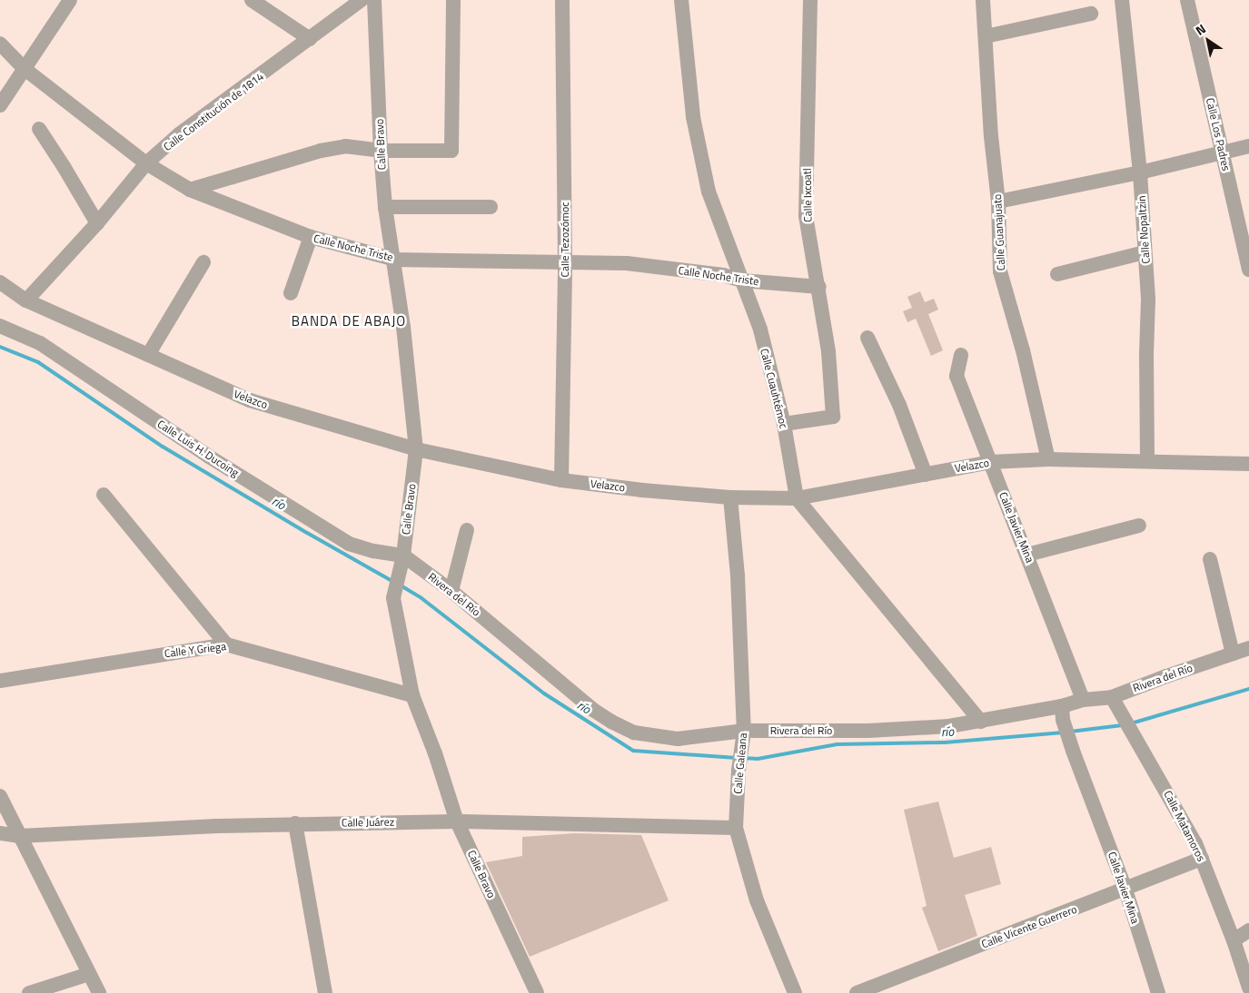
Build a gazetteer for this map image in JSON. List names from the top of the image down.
{
  "streets": {
    "street": [
      "Calle Constitución de 1814",
      "Calle Los Padres",
      "Calle Bravo",
      "Calle Ixcoatl",
      "Calle Nopaltzin",
      "Calle Guanajuato",
      "Calle Tezozómoc",
      "Calle Noche Triste",
      "Calle Cuauhtémoc",
      "Velazco",
      "Calle Luis H. Ducoing",
      "Calle Javier Mina",
      "Rivera del Río",
      "Calle Y Griega",
      "Calle Galeana",
      "Calle Juárez",
      "Calle Matamoros",
      "Calle Vicente Guerrero"
    ]
  },
  "crossings": [
    ["Calle Constitución de 1814", "Calle Noche Triste"],
    ["Calle Constitución de 1814", "Velazco"],
    ["Calle Bravo", "Calle Noche Triste"],
    ["Calle Bravo", "Velazco"],
    ["Calle Bravo", "Calle Luis H. Ducoing"],
    ["Calle Bravo", "Rivera del Río"],
    ["Calle Bravo", "Calle Y Griega"],
    ["Calle Bravo", "Calle Juárez"],
    ["Calle Ixcoatl", "Calle Noche Triste"],
    ["Calle Ixcoatl", "Calle Cuauhtémoc"],
    ["Calle Nopaltzin", "Velazco"],
    ["Calle Guanajuato", "Velazco"],
    ["Calle Tezozómoc", "Calle Noche Triste"],
    ["Calle Tezozómoc", "Velazco"],
    ["Calle Noche Triste", "Calle Cuauhtémoc"],
    ["Calle Cuauhtémoc", "Velazco"],
    ["Calle Cuauhtémoc", "Rivera del Río"],
    ["Velazco", "Calle Javier Mina"],
    ["Velazco", "Calle Galeana"],
    ["Calle Luis H. Ducoing", "Rivera del Río"],
    ["Calle Javier Mina", "Rivera del Río"],
    ["Calle Javier Mina", "Calle Vicente Guerrero"],
    ["Rivera del Río", "Calle Galeana"],
    ["Rivera del Río", "Calle Matamoros"],
    ["Calle Galeana", "Calle Juárez"],
    ["Calle Matamoros", "Calle Vicente Guerrero"]
  ],
  "districts": ["BANDA DE ABAJO"],
  "water": ["río"],
  "north": "top left"
}
